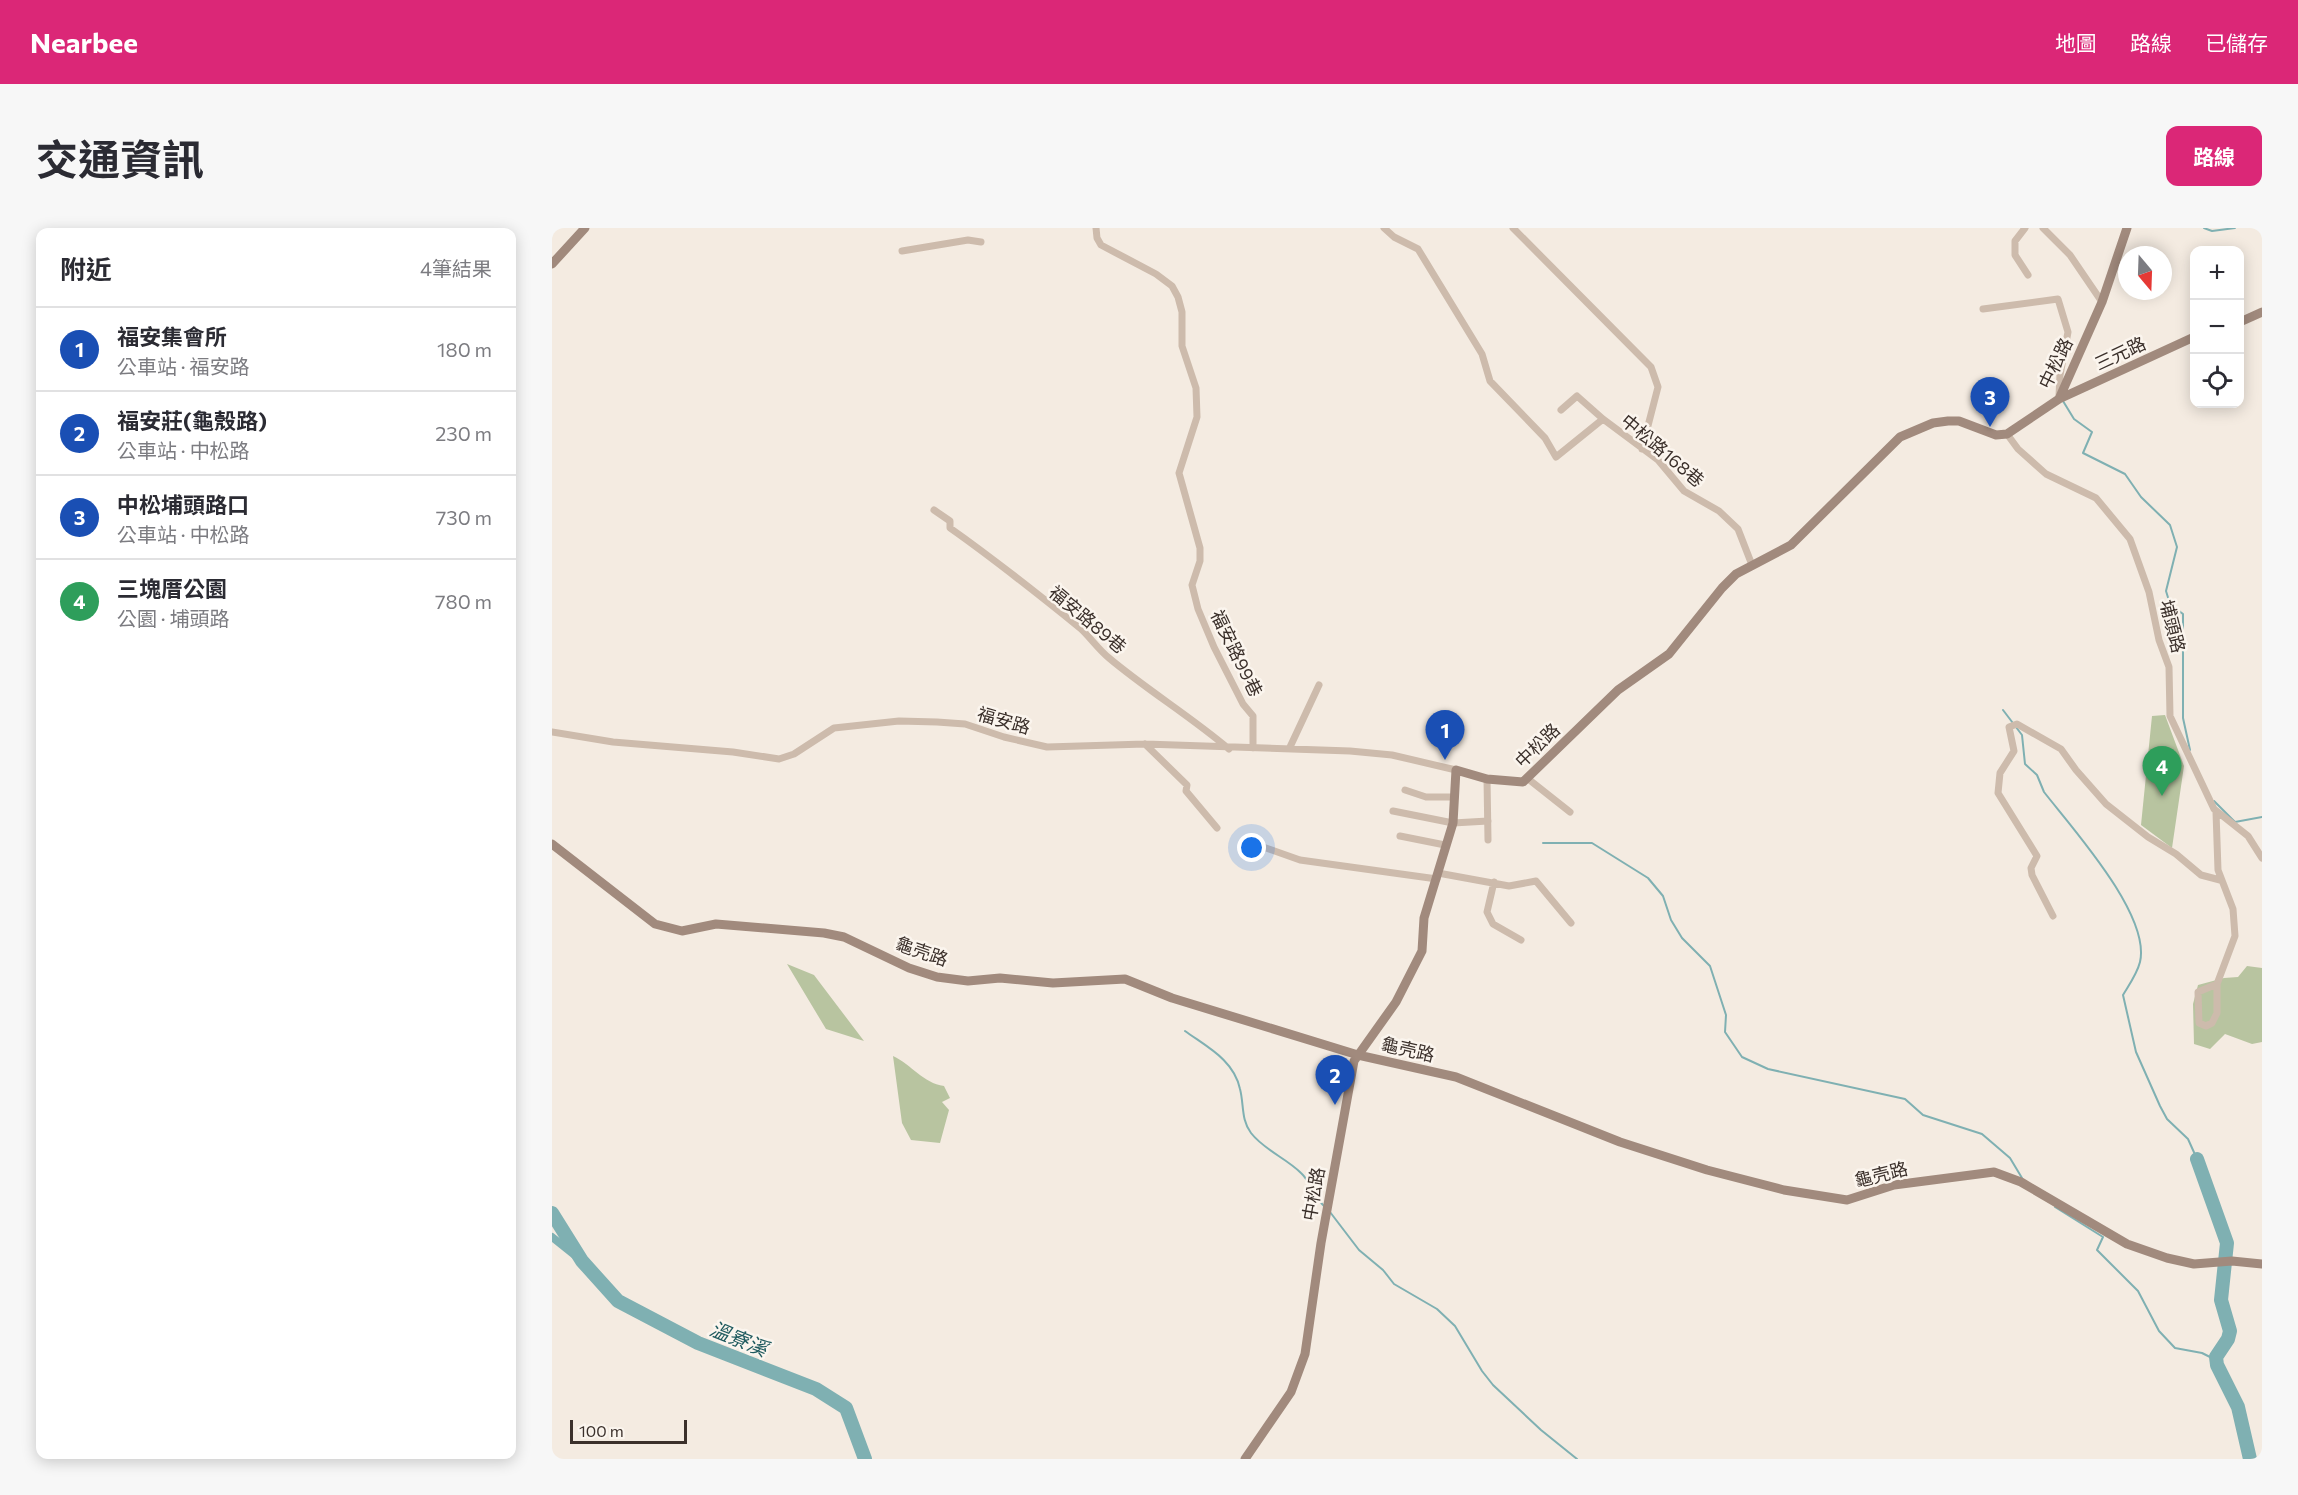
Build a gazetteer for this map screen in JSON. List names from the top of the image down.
{
  "streets": {
    "street": [
      "三元路",
      "中松路",
      "中松路168巷",
      "福安路89巷",
      "埔頭路",
      "福安路99巷",
      "福安路",
      "龜壳路"
    ]
  },
  "crossings": [
    ["三元路", "中松路"],
    ["中松路", "中松路168巷"],
    ["中松路", "埔頭路"],
    ["中松路", "福安路"],
    ["中松路", "龜壳路"],
    ["福安路89巷", "福安路"],
    ["福安路99巷", "福安路"]
  ],
  "water": ["溫寮溪"],
  "scale_bar": "100 m",
  "north": "bottom",
  "page": {
    "header": "Nearbee",
    "nav": ["地圖", "路線", "已儲存"],
    "title": "交通資訊",
    "buttons": "路線",
    "heading": ["附近", "4筆結果"],
    "map_buttons": ["+", "−"],
    "list": [
      {
        "mark": "1",
        "name": "福安集會所",
        "note": "公車站 · 福安路",
        "value": "180 m"
      },
      {
        "mark": "2",
        "name": "福安莊(龜殼路)",
        "note": "公車站 · 中松路",
        "value": "230 m"
      },
      {
        "mark": "3",
        "name": "中松埔頭路口",
        "note": "公車站 · 中松路",
        "value": "730 m"
      },
      {
        "mark": "4",
        "name": "三塊厝公園",
        "note": "公園 · 埔頭路",
        "value": "780 m"
      }
    ],
    "pins": [
      "3",
      "1",
      "4",
      "2"
    ],
    "scale": "100 m"
  }
}
